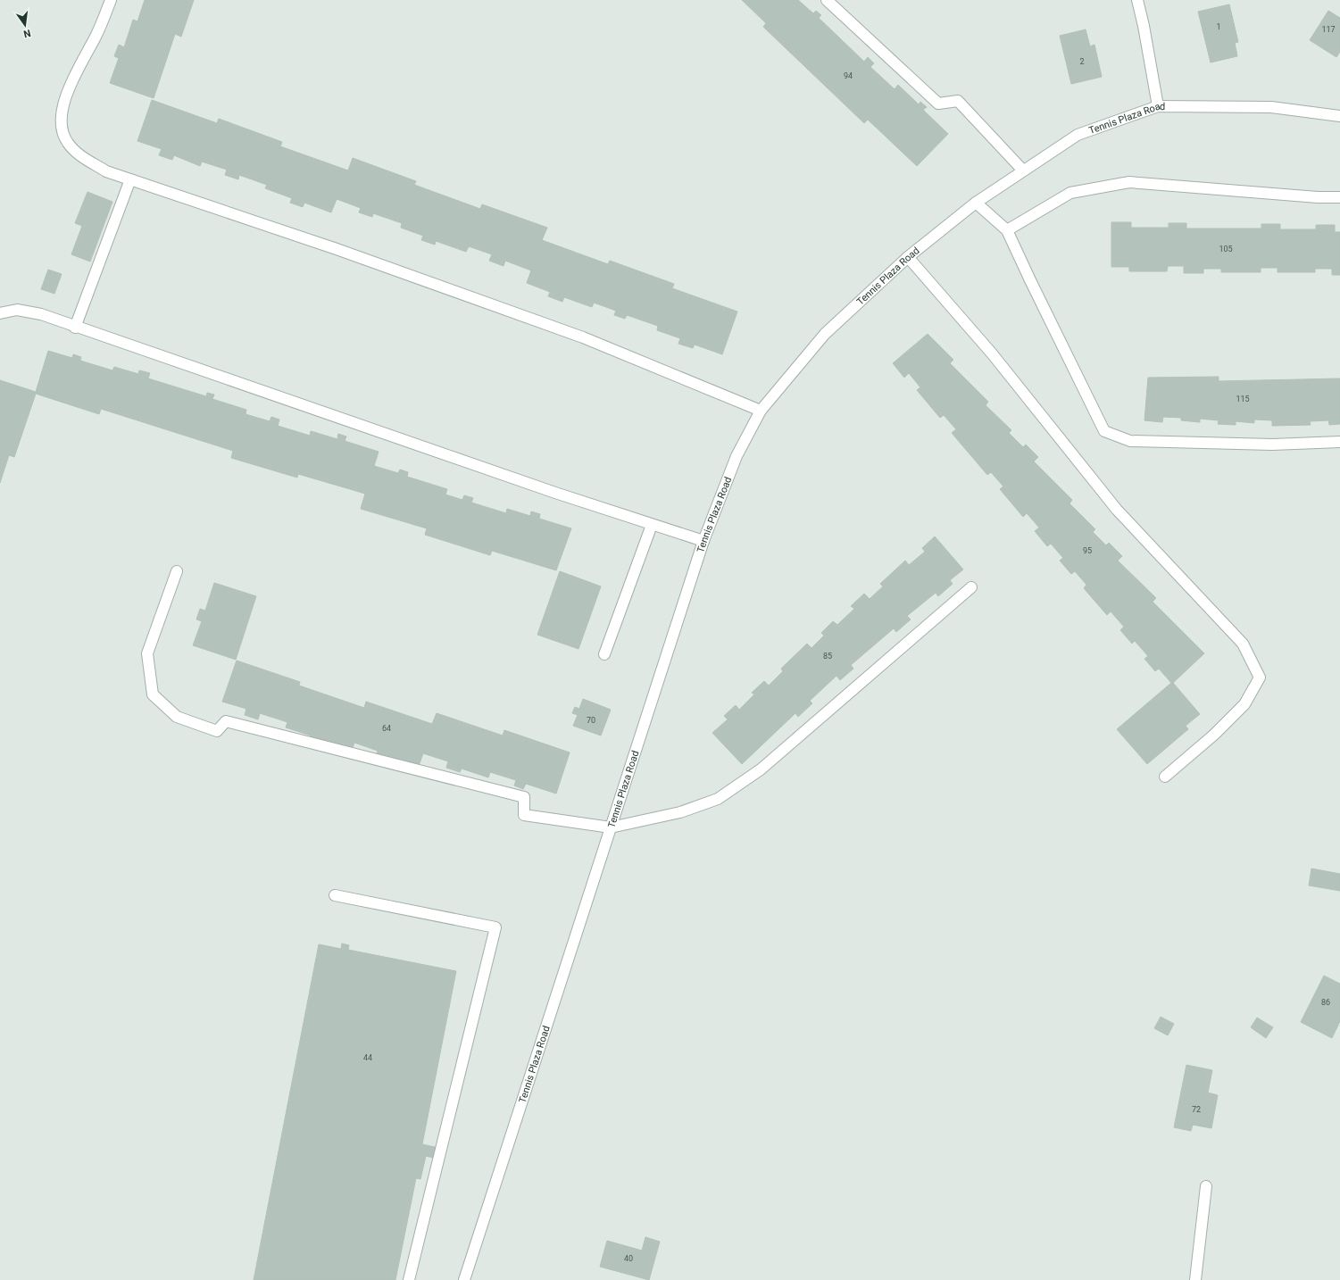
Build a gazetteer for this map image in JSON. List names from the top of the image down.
{
  "streets": {
    "street": ["Tennis Plaza Road"]
  },
  "house_numbers": [
    "1",
    "117",
    "2",
    "94",
    "105",
    "115",
    "95",
    "85",
    "70",
    "64",
    "86",
    "44",
    "72",
    "40"
  ],
  "north": "bottom"
}
